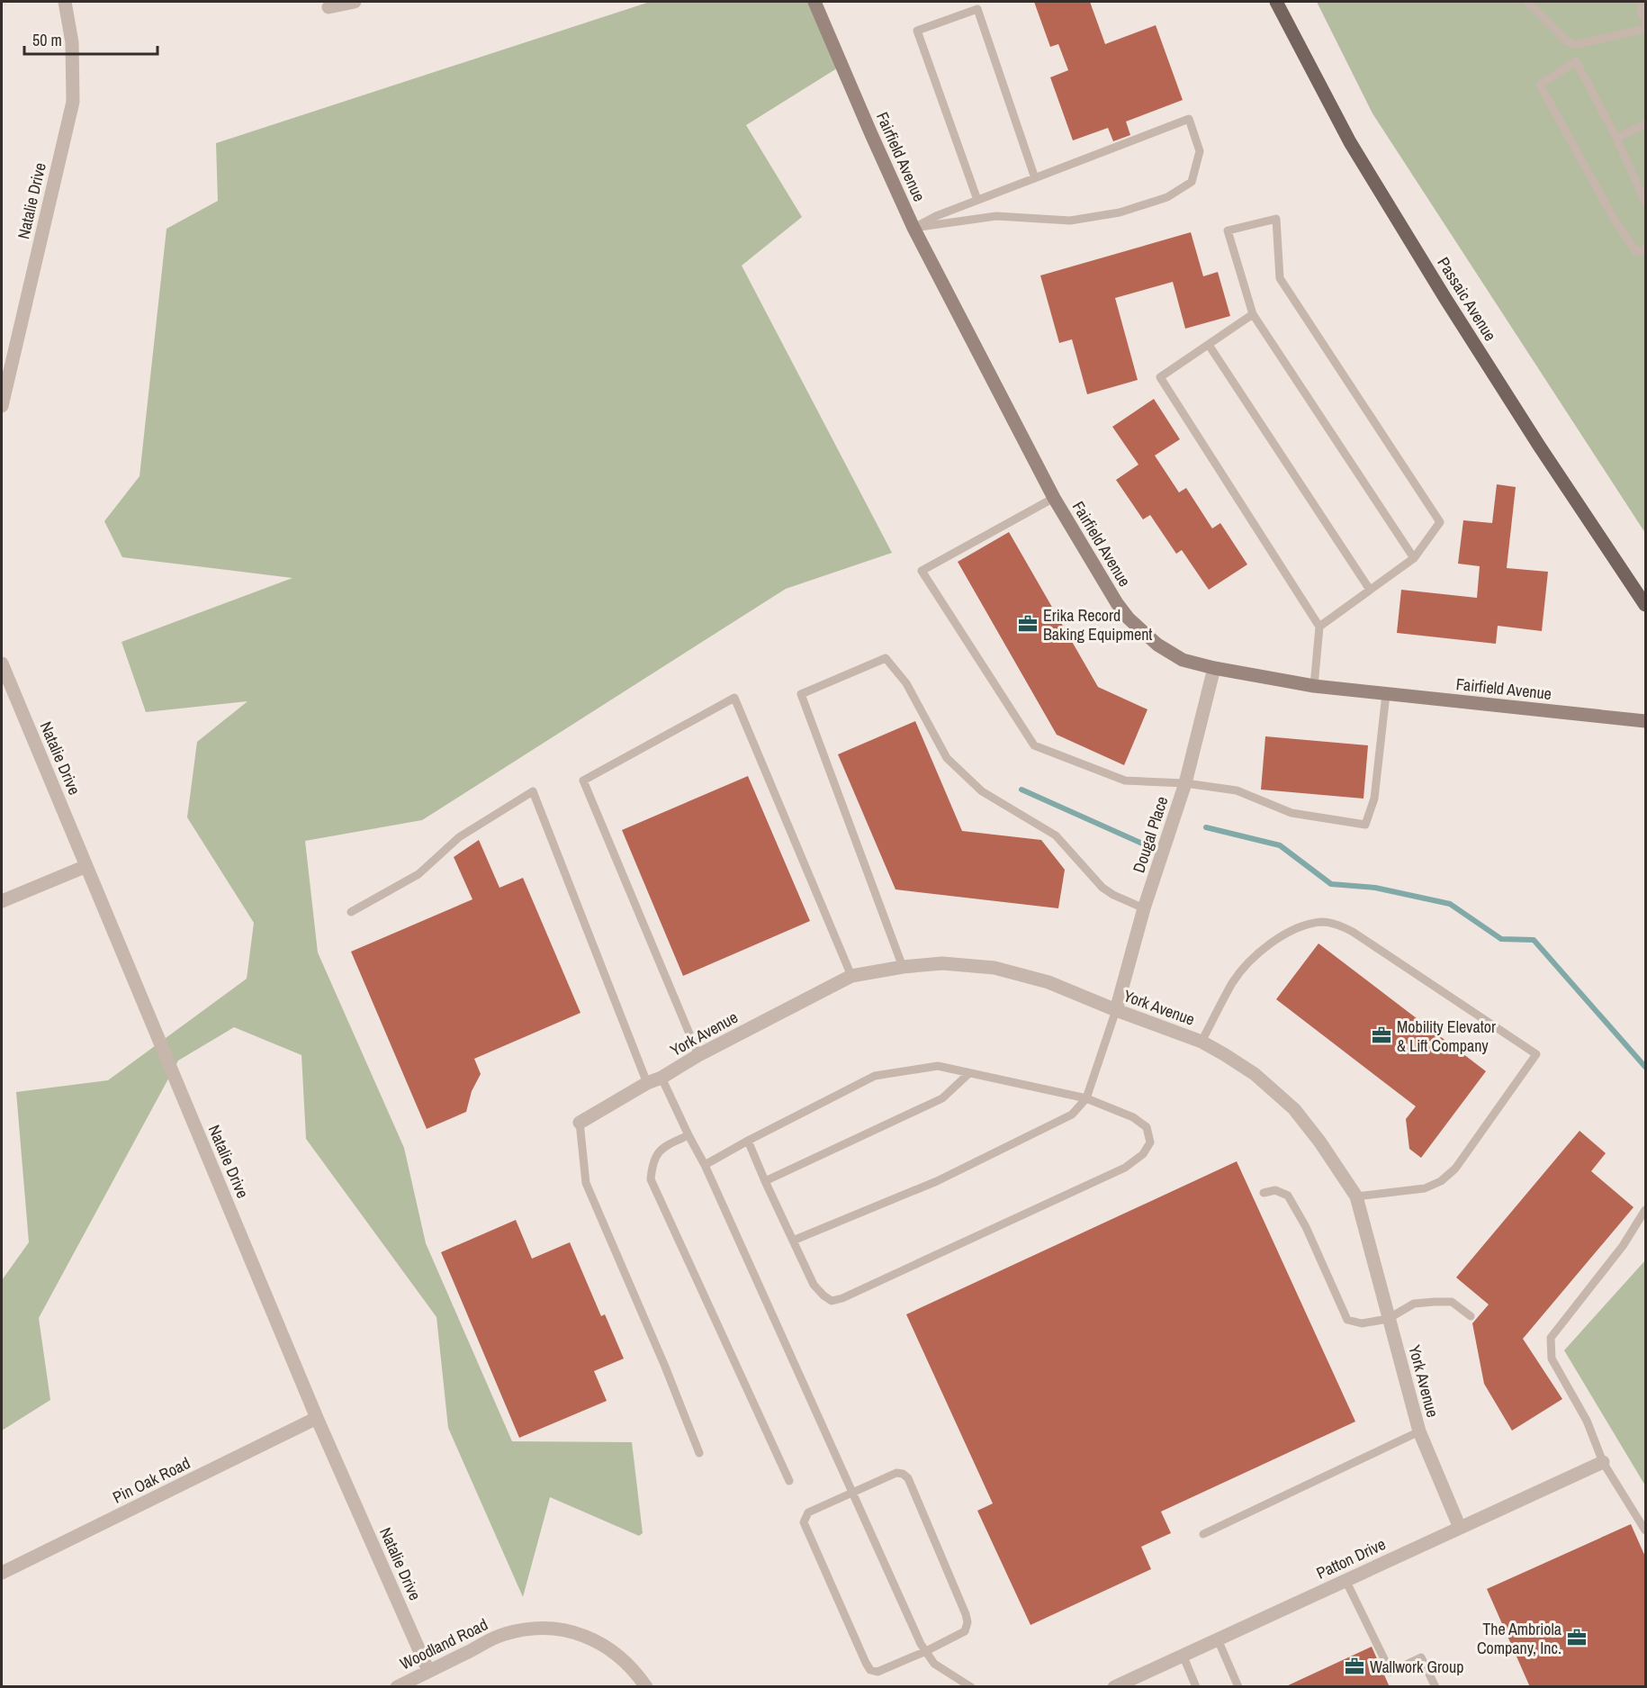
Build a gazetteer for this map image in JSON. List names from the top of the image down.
{
  "streets": {
    "main road": ["Passaic Avenue"],
    "street": [
      "Fairfield Avenue",
      "Natalie Drive",
      "Dougal Place",
      "York Avenue",
      "Pin Oak Road",
      "Patton Drive",
      "Woodland Road"
    ]
  },
  "crossings": [
    ["Fairfield Avenue", "Dougal Place"],
    ["Natalie Drive", "Pin Oak Road"],
    ["Natalie Drive", "Woodland Road"],
    ["Dougal Place", "York Avenue"],
    ["York Avenue", "Patton Drive"]
  ],
  "places": {
    "office": [
      "Erika Record Baking Equipment",
      "Mobility Elevator & Lift Company",
      "The Ambriola Company, Inc.",
      "Wallwork Group"
    ]
  },
  "scale_bar": "50 m"
}
